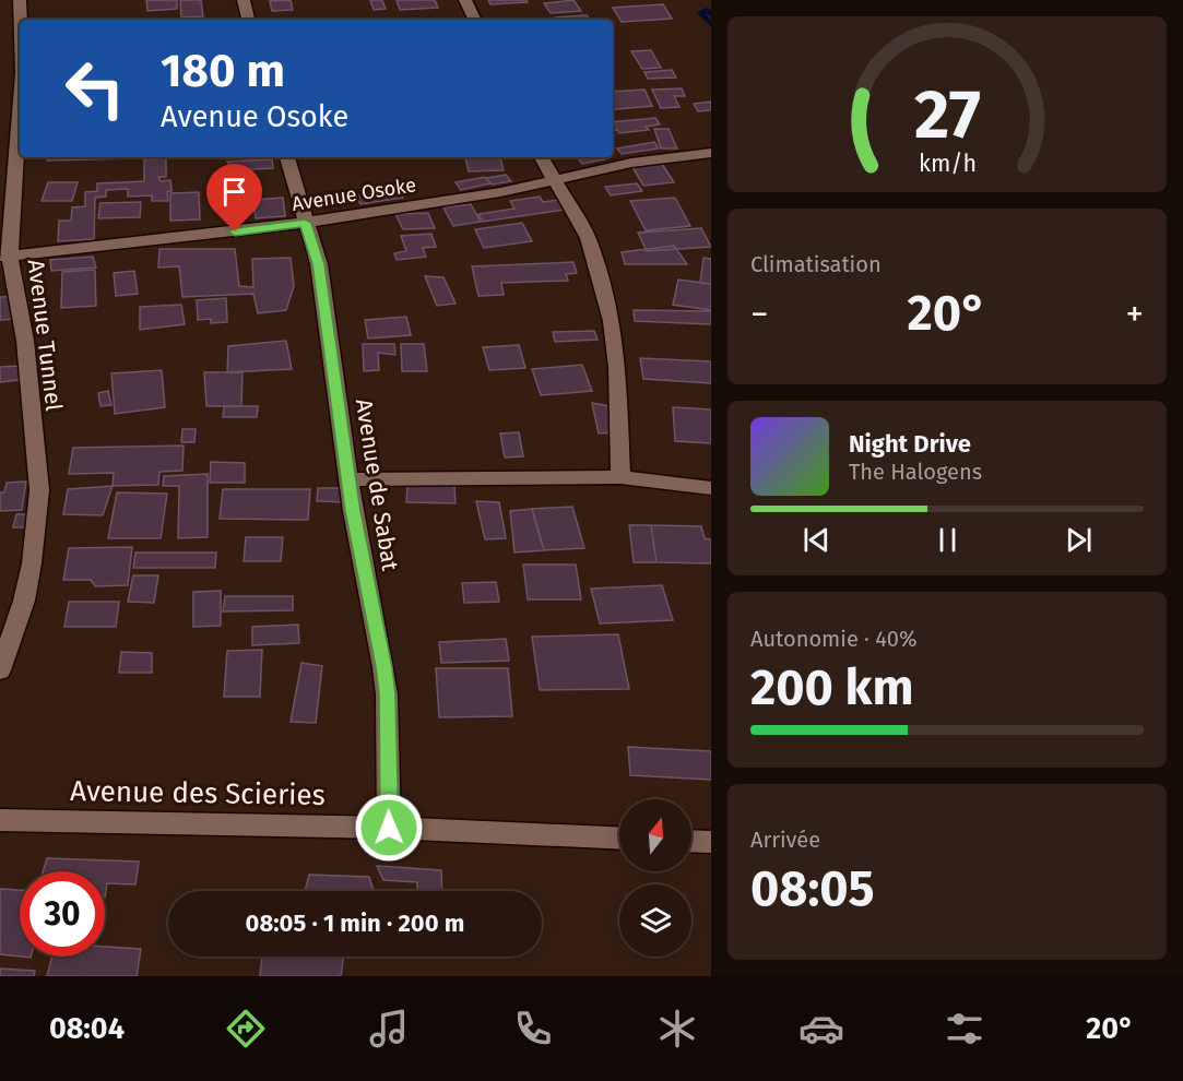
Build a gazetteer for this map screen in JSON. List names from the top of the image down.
{
  "streets": {
    "street": [
      "Avenue Osoke",
      "Avenue Tunnel",
      "Avenue de Sabat",
      "Avenue des Scieries"
    ]
  },
  "crossings": [
    ["Avenue Osoke", "Avenue Tunnel"],
    ["Avenue Osoke", "Avenue de Sabat"],
    ["Avenue de Sabat", "Avenue des Scieries"]
  ],
  "north": "top",
  "page": {
    "turn": ["180 m", "Avenue Osoke"],
    "tile": [
      "Climatisation",
      ["Autonomie · 40%", "200 km"],
      ["Arrivée", "08:05"]
    ],
    "heat": ["−", "20°", "+"],
    "song": ["Night Drive", "The Halogens"],
    "limit": "30",
    "trip": "08:05 · 1 min · 200 m",
    "tabs": ["08:04", "20°"],
    "gauge": ["27", "km/h"]
  }
}
